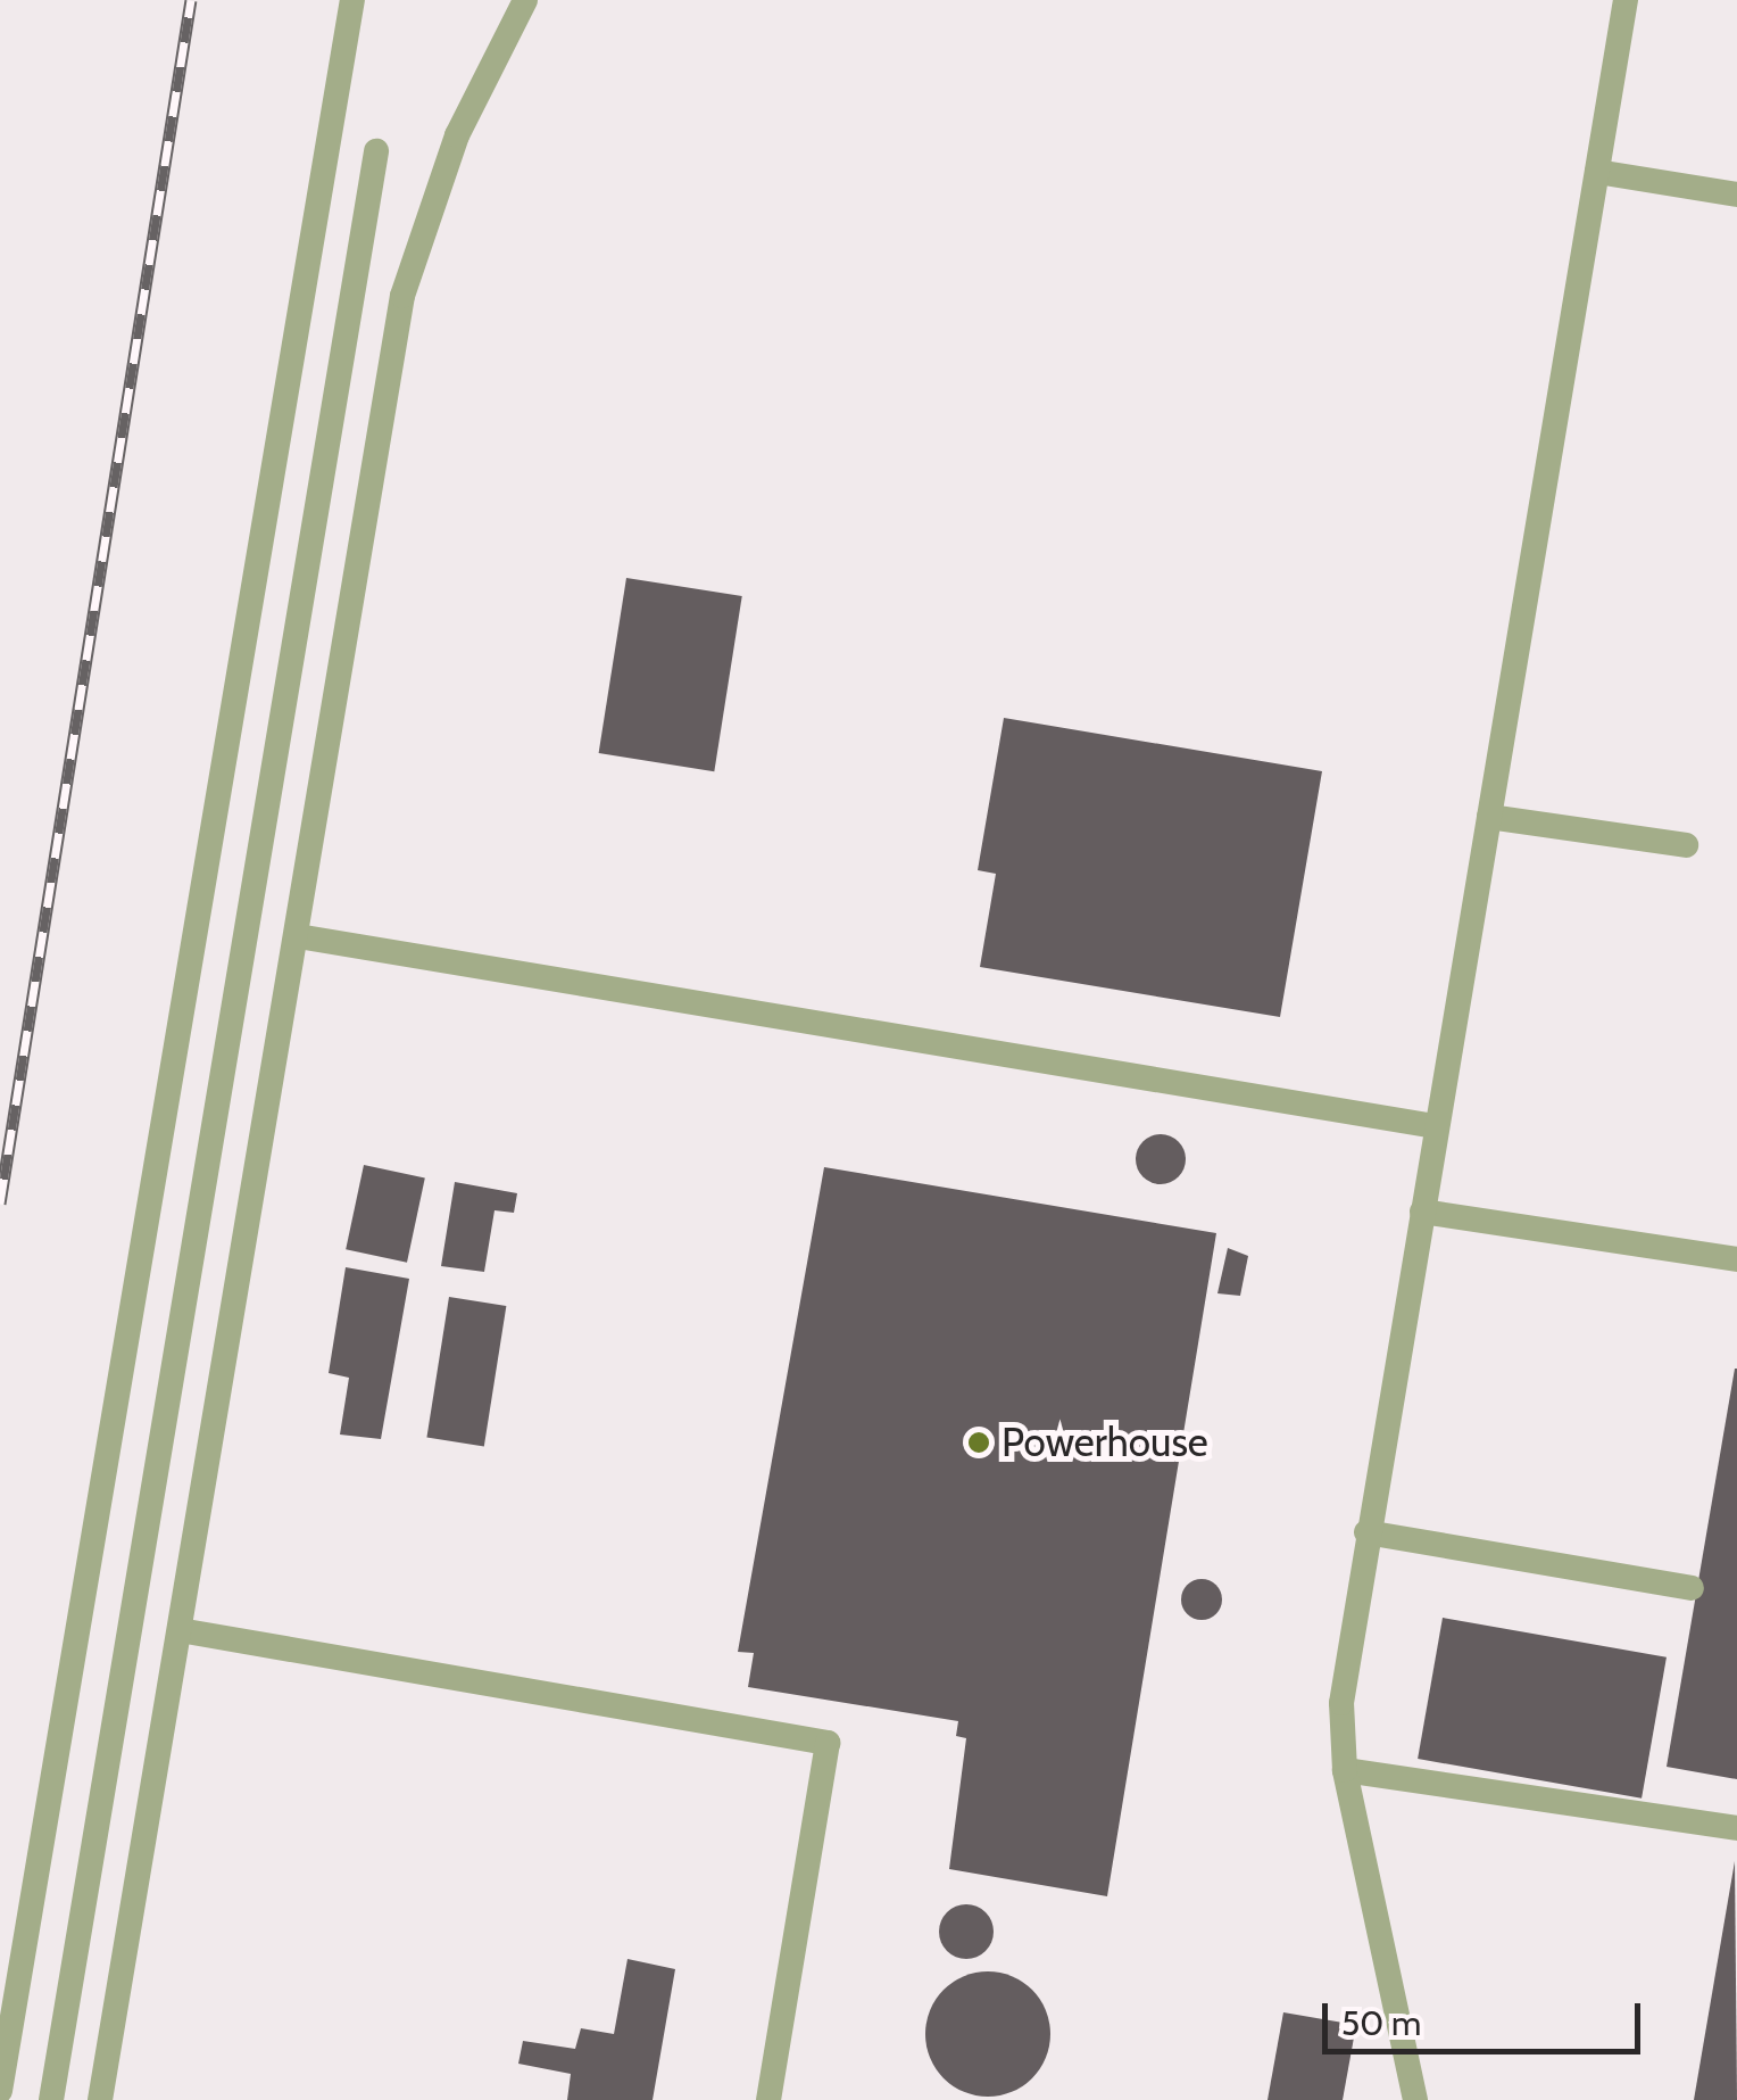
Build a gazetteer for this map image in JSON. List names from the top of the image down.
{
  "places": ["Powerhouse"],
  "scale_bar": "50 m"
}
